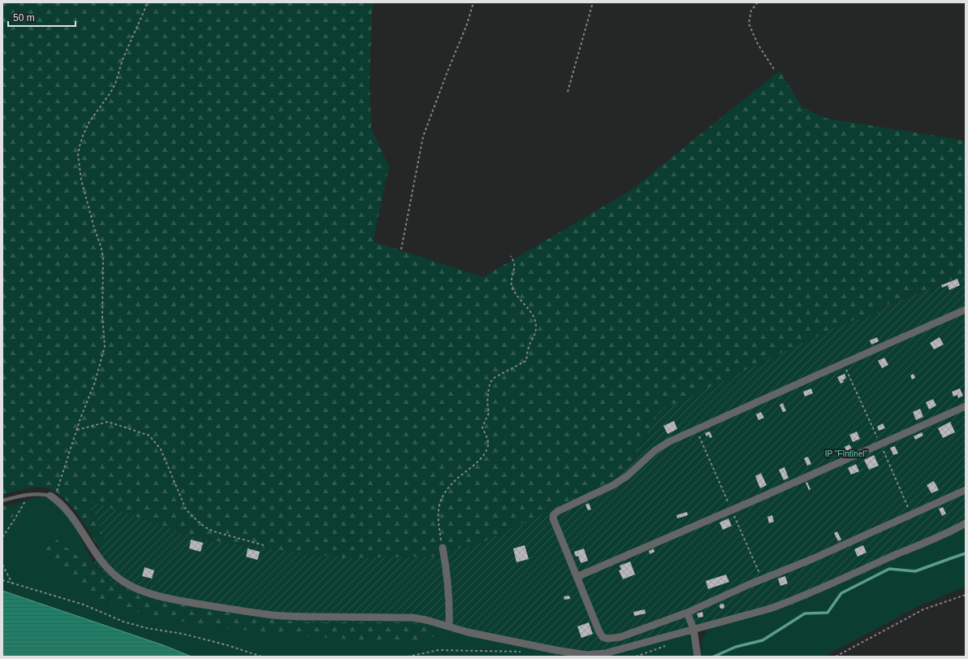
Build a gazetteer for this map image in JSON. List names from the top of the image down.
{
  "parks": ["IP \"Fîntînel\""],
  "scale_bar": "50 m"
}
